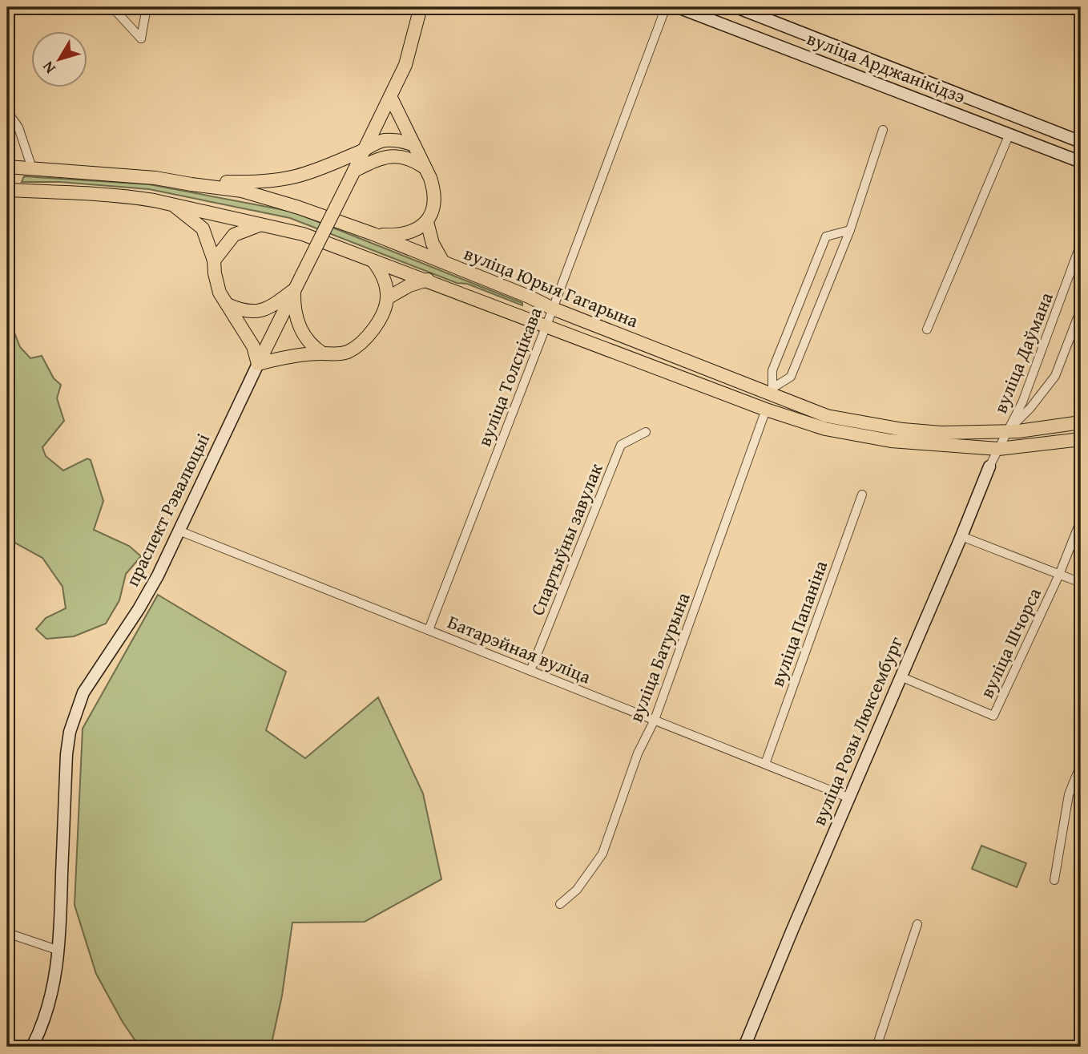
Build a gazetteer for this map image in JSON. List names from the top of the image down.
{
  "streets": {
    "main road": [
      "вуліца Арджанікідзэ",
      "вуліца Юрыя Гагарына",
      "праспект Рэвалюцыі",
      "вуліца Розы Люксембург"
    ],
    "street": [
      "вуліца Даўмана",
      "вуліца Толсцікава",
      "Спартыўны завулак",
      "вуліца Папаніна",
      "вуліца Шчорса",
      "Батарэйная вуліца",
      "вуліца Батурына"
    ]
  },
  "crossings": [
    ["вуліца Юрыя Гагарына", "вуліца Даўмана"],
    ["вуліца Юрыя Гагарына", "вуліца Толсцікава"],
    ["вуліца Юрыя Гагарына", "вуліца Батурына"],
    ["вуліца Юрыя Гагарына", "вуліца Розы Люксембург"],
    ["вуліца Даўмана", "вуліца Розы Люксембург"],
    ["вуліца Толсцікава", "Батарэйная вуліца"],
    ["праспект Рэвалюцыі", "Батарэйная вуліца"],
    ["Спартыўны завулак", "Батарэйная вуліца"],
    ["вуліца Папаніна", "Батарэйная вуліца"],
    ["вуліца Шчорса", "вуліца Розы Люксембург"],
    ["Батарэйная вуліца", "вуліца Батурына"],
    ["Батарэйная вуліца", "вуліца Розы Люксембург"]
  ],
  "north": "bottom left"
}
